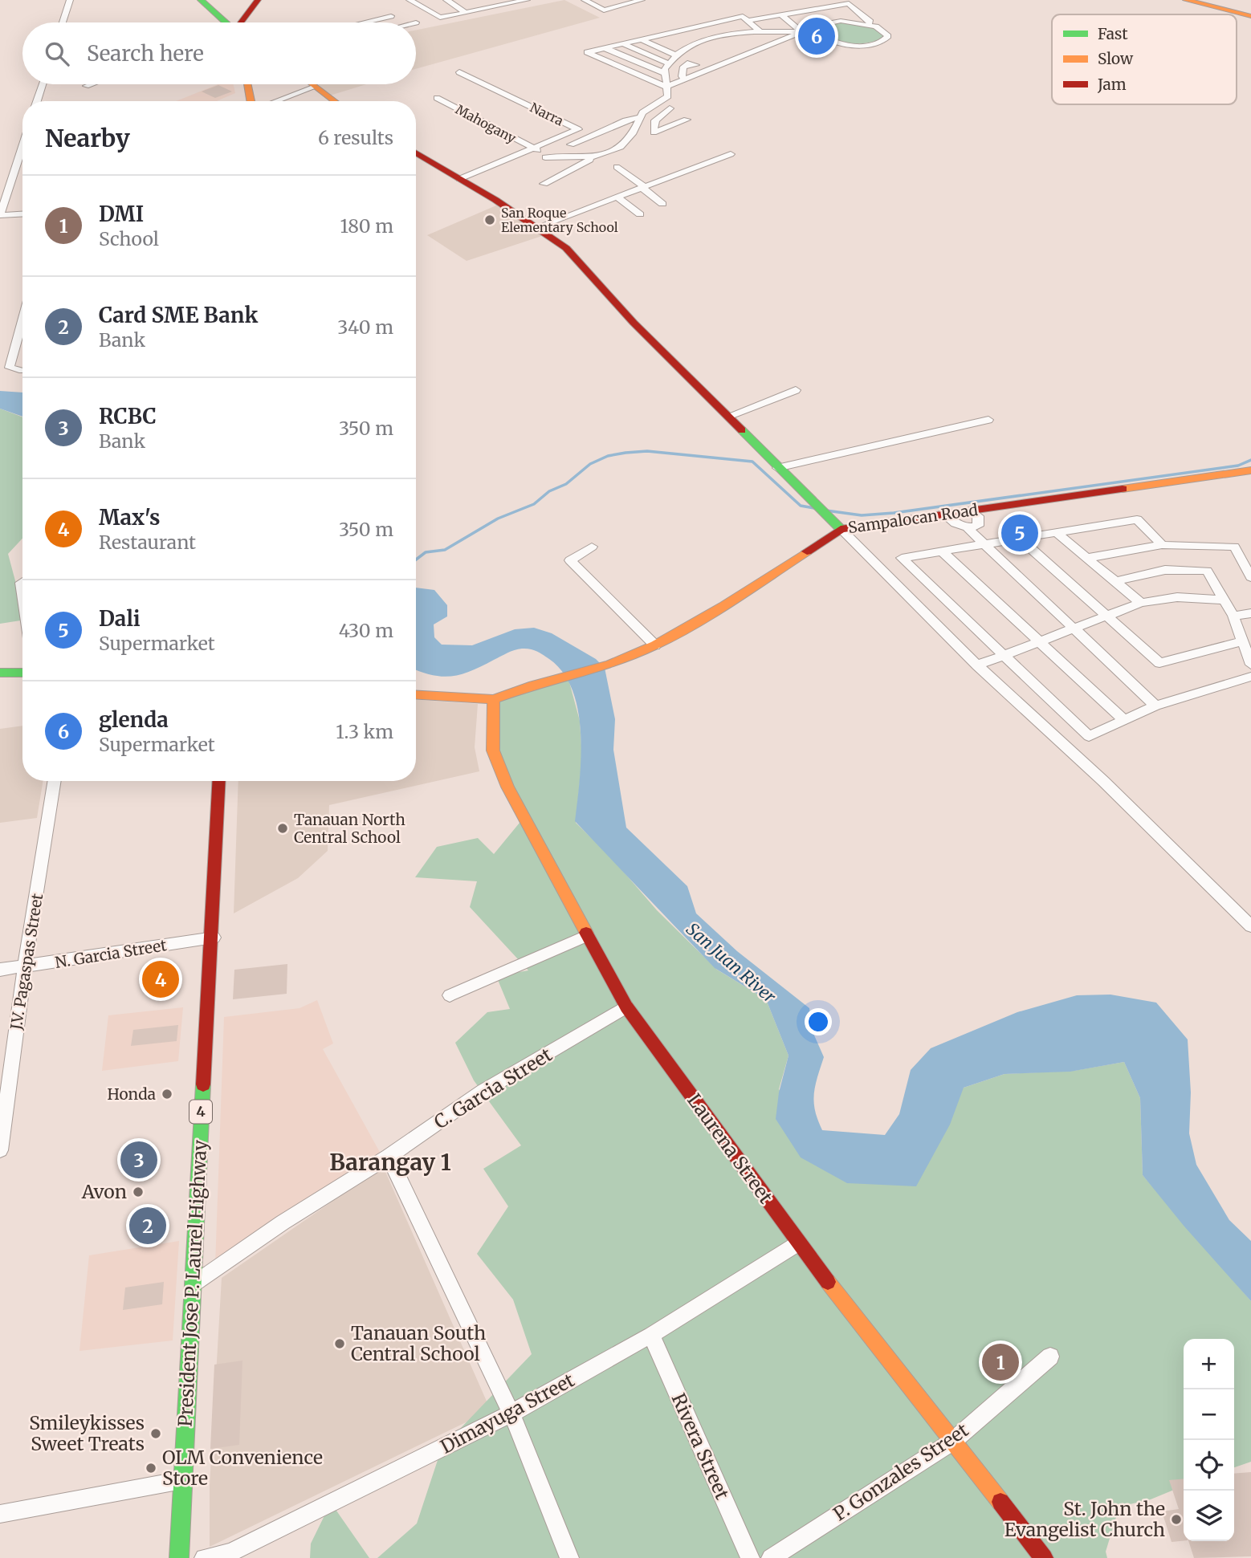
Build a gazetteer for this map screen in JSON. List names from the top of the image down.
{
  "streets": {
    "main road": [
      "Sampalocan Road",
      "4",
      "Laurena Street",
      "President Jose P. Laurel Highway"
    ],
    "street": [
      "Narra",
      "Mahogany",
      "N. Garcia Street",
      "J.V. Pagaspas Street",
      "C. Garcia Street",
      "Dimayuga Street",
      "Rivera Street",
      "P. Gonzales Street"
    ]
  },
  "crossings": [
    ["Narra", "Mahogany"],
    ["Sampalocan Road", "Laurena Street"],
    ["N. Garcia Street", "J.V. Pagaspas Street"],
    ["N. Garcia Street", "President Jose P. Laurel Highway"],
    ["C. Garcia Street", "Laurena Street"],
    ["C. Garcia Street", "President Jose P. Laurel Highway"],
    ["Laurena Street", "Dimayuga Street"],
    ["Laurena Street", "P. Gonzales Street"],
    ["Dimayuga Street", "Rivera Street"]
  ],
  "districts": ["Barangay 1"],
  "water": ["San Juan River"],
  "places": [
    "San Roque Elementary School",
    "Tanauan North Central School",
    "Honda",
    "Avon",
    "Tanauan South Central School",
    "Smileykisses Sweet Treats",
    "OLM Convenience Store",
    "St. John the Evangelist Church"
  ],
  "legend": ["Fast", "Slow", "Jam"],
  "page": {
    "pins": [
      "6",
      "5",
      "4",
      "3",
      "2",
      "1"
    ],
    "search": "Search here",
    "heading": ["Nearby", "6 results"],
    "list": [
      {
        "mark": "1",
        "name": "DMI",
        "note": "School",
        "value": "180 m"
      },
      {
        "mark": "2",
        "name": "Card SME Bank",
        "note": "Bank",
        "value": "340 m"
      },
      {
        "mark": "3",
        "name": "RCBC",
        "note": "Bank",
        "value": "350 m"
      },
      {
        "mark": "4",
        "name": "Max's",
        "note": "Restaurant",
        "value": "350 m"
      },
      {
        "mark": "5",
        "name": "Dali",
        "note": "Supermarket",
        "value": "430 m"
      },
      {
        "mark": "6",
        "name": "glenda",
        "note": "Supermarket",
        "value": "1.3 km"
      }
    ],
    "map_buttons": ["+", "−"]
  }
}
